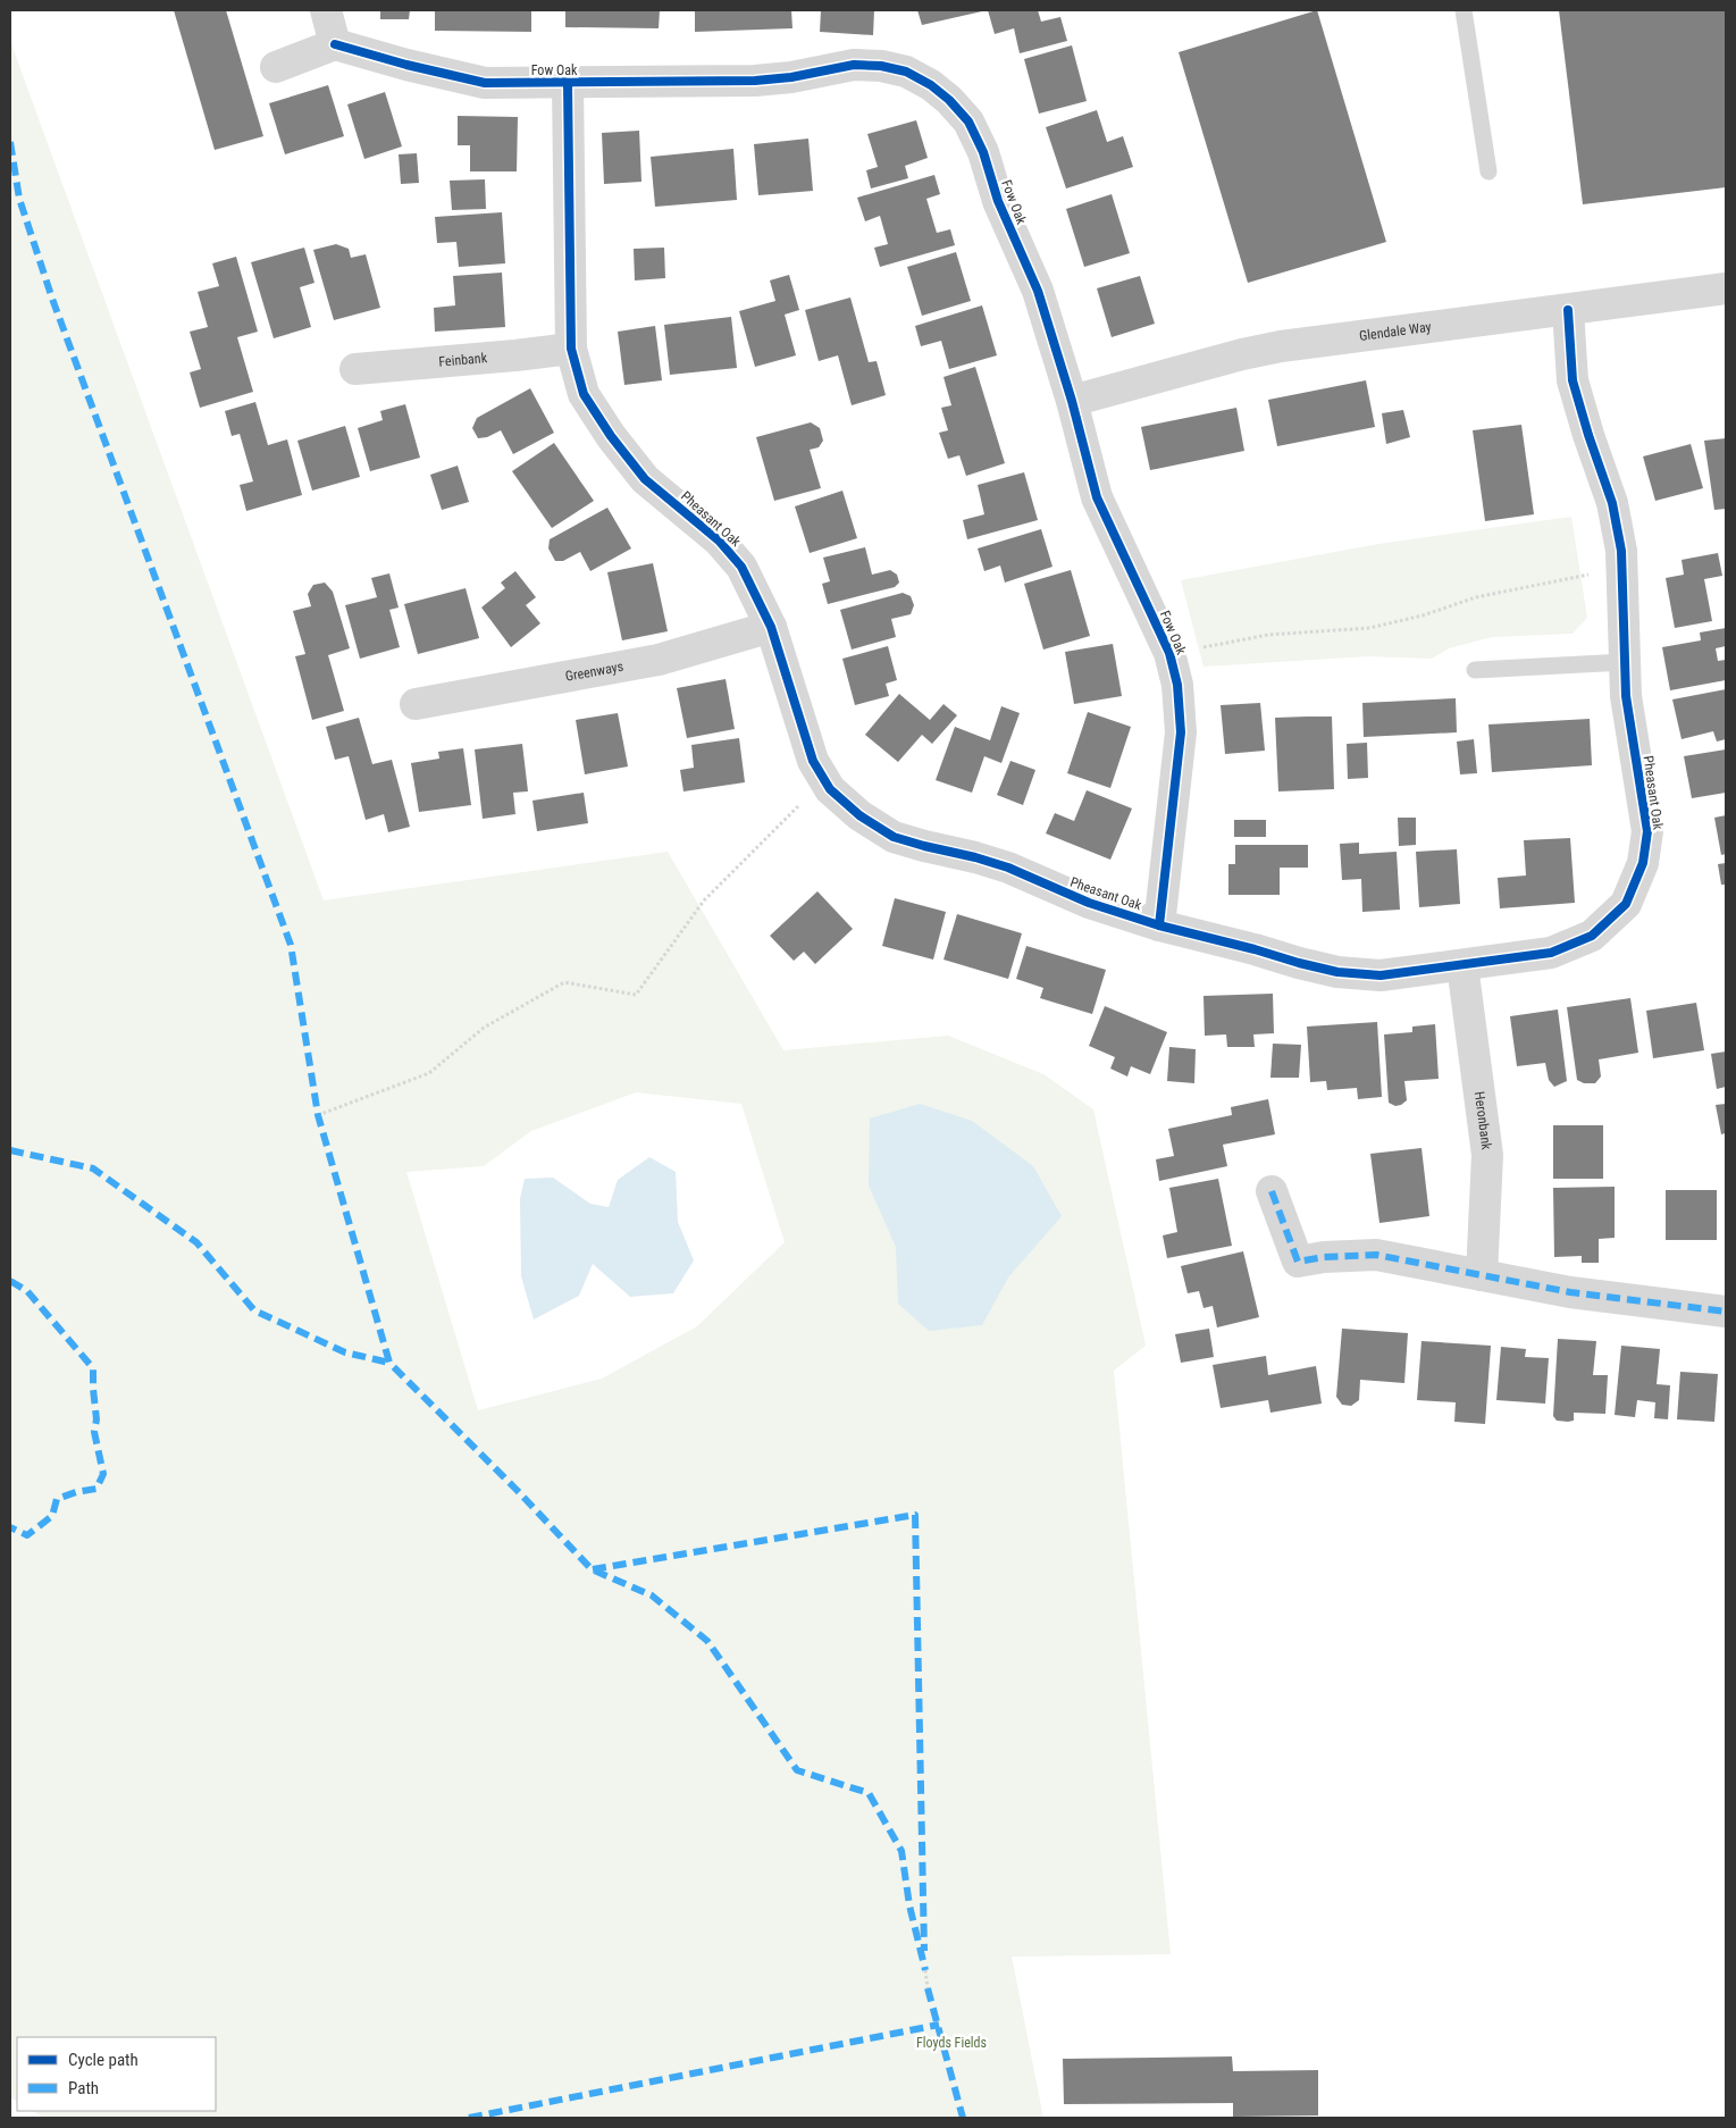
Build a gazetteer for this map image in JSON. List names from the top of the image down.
{
  "streets": {
    "street": [
      "Fow Oak",
      "Glendale Way",
      "Feinbank",
      "Pheasant Oak",
      "Greenways",
      "Heronbank"
    ]
  },
  "crossings": [
    ["Fow Oak", "Glendale Way"],
    ["Fow Oak", "Pheasant Oak"],
    ["Glendale Way", "Pheasant Oak"],
    ["Feinbank", "Pheasant Oak"],
    ["Pheasant Oak", "Greenways"],
    ["Pheasant Oak", "Heronbank"]
  ],
  "parks": ["Floyds Fields"],
  "legend": ["Cycle path", "Path"]
}
